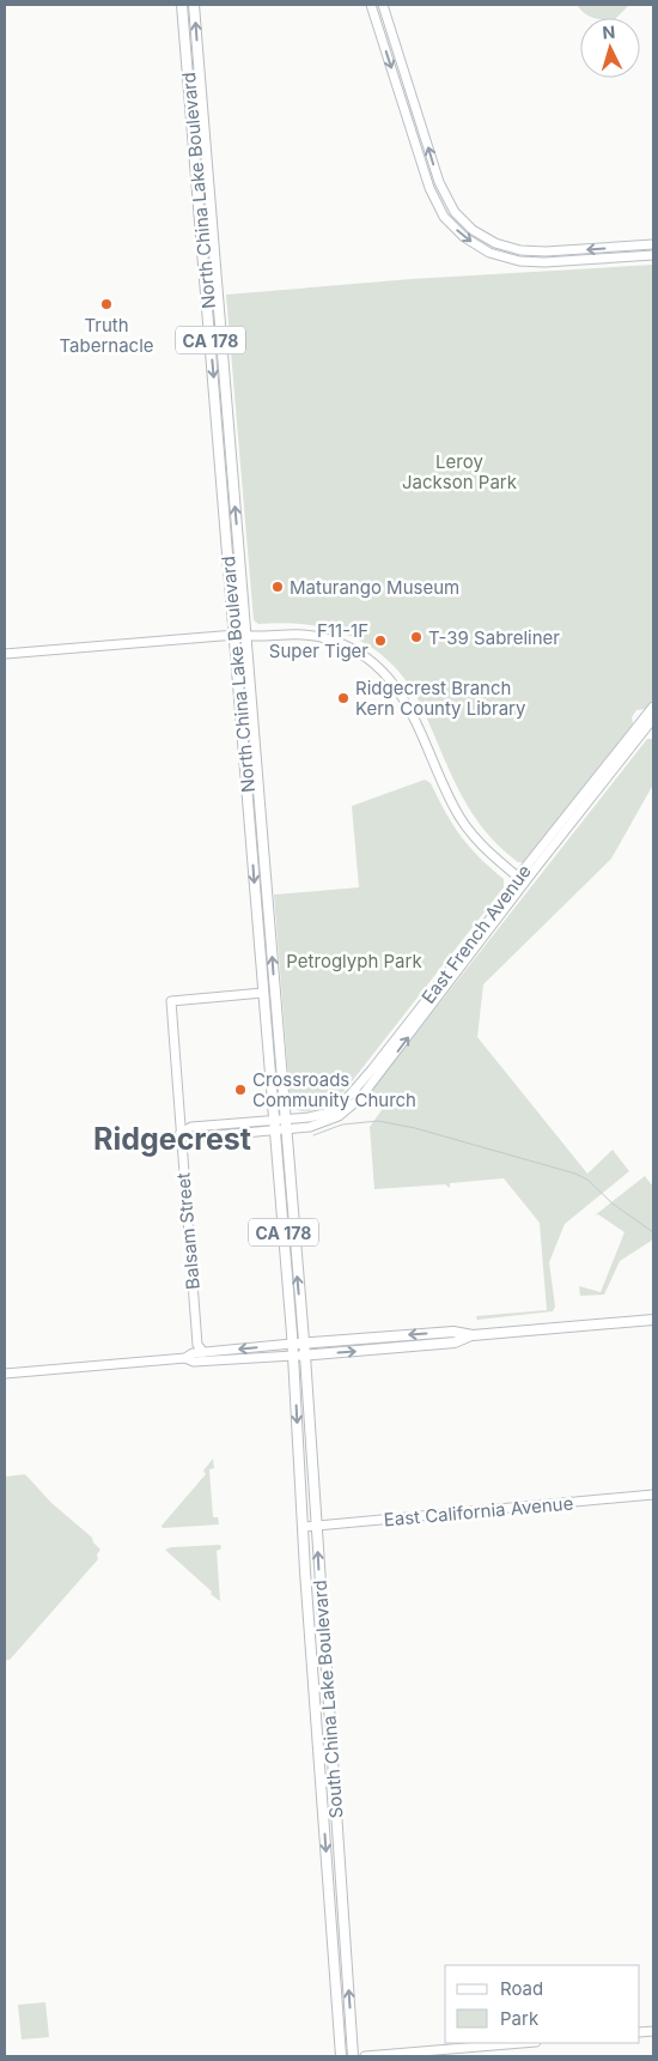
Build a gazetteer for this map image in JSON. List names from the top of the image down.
{
  "streets": {
    "main road": ["North China Lake Boulevard", "CA 178", "South China Lake Boulevard"],
    "street": ["East French Avenue", "Balsam Street", "East California Avenue"]
  },
  "crossings": [
    ["North China Lake Boulevard", "East French Avenue"],
    ["North China Lake Boulevard", "Balsam Street"],
    ["North China Lake Boulevard", "South China Lake Boulevard"],
    ["East French Avenue", "Balsam Street"],
    ["East California Avenue", "South China Lake Boulevard"]
  ],
  "districts": ["Ridgecrest"],
  "parks": ["Leroy Jackson Park", "Petroglyph Park"],
  "places": [
    "Truth Tabernacle",
    "Maturango Museum",
    "T-39 Sabreliner",
    "F11-1F Super Tiger",
    "Ridgecrest Branch Kern County Library",
    "Crossroads Community Church"
  ],
  "legend": ["Road", "Park"],
  "north": "top"
}
